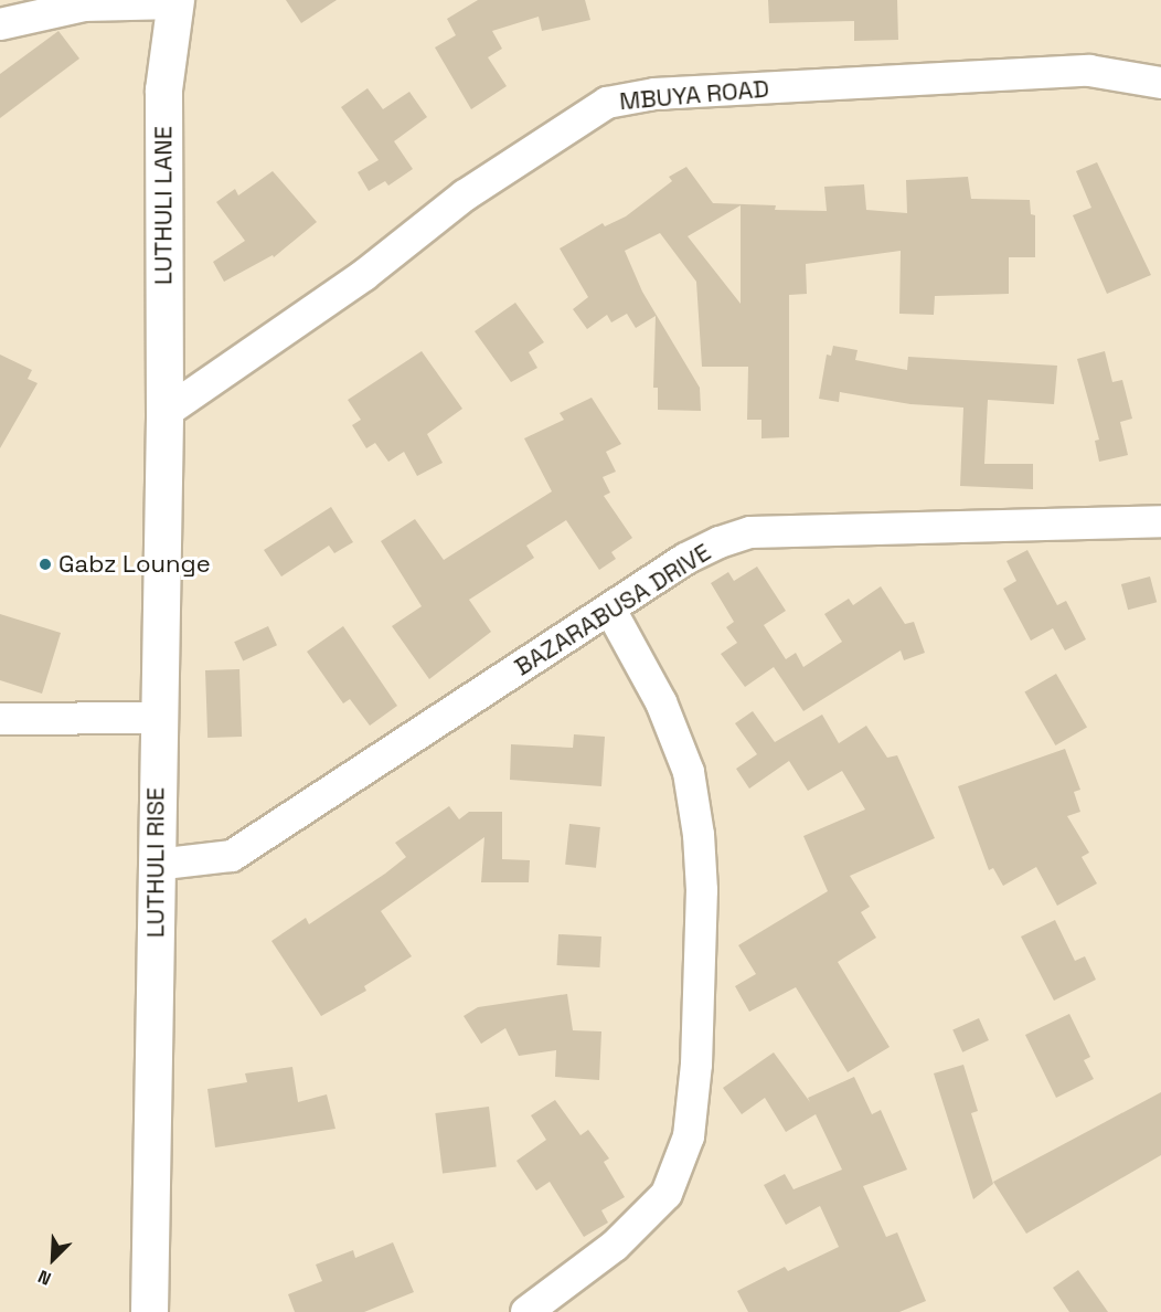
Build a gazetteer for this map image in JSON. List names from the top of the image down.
{
  "streets": {
    "street": [
      "MBUYA ROAD",
      "LUTHULI LANE",
      "BAZARABUSA DRIVE",
      "LUTHULI RISE"
    ]
  },
  "crossings": [
    ["MBUYA ROAD", "LUTHULI LANE"],
    ["MBUYA ROAD", "LUTHULI RISE"],
    ["LUTHULI LANE", "LUTHULI RISE"],
    ["BAZARABUSA DRIVE", "LUTHULI RISE"]
  ],
  "places": ["Gabz Lounge"],
  "north": "bottom left"
}
